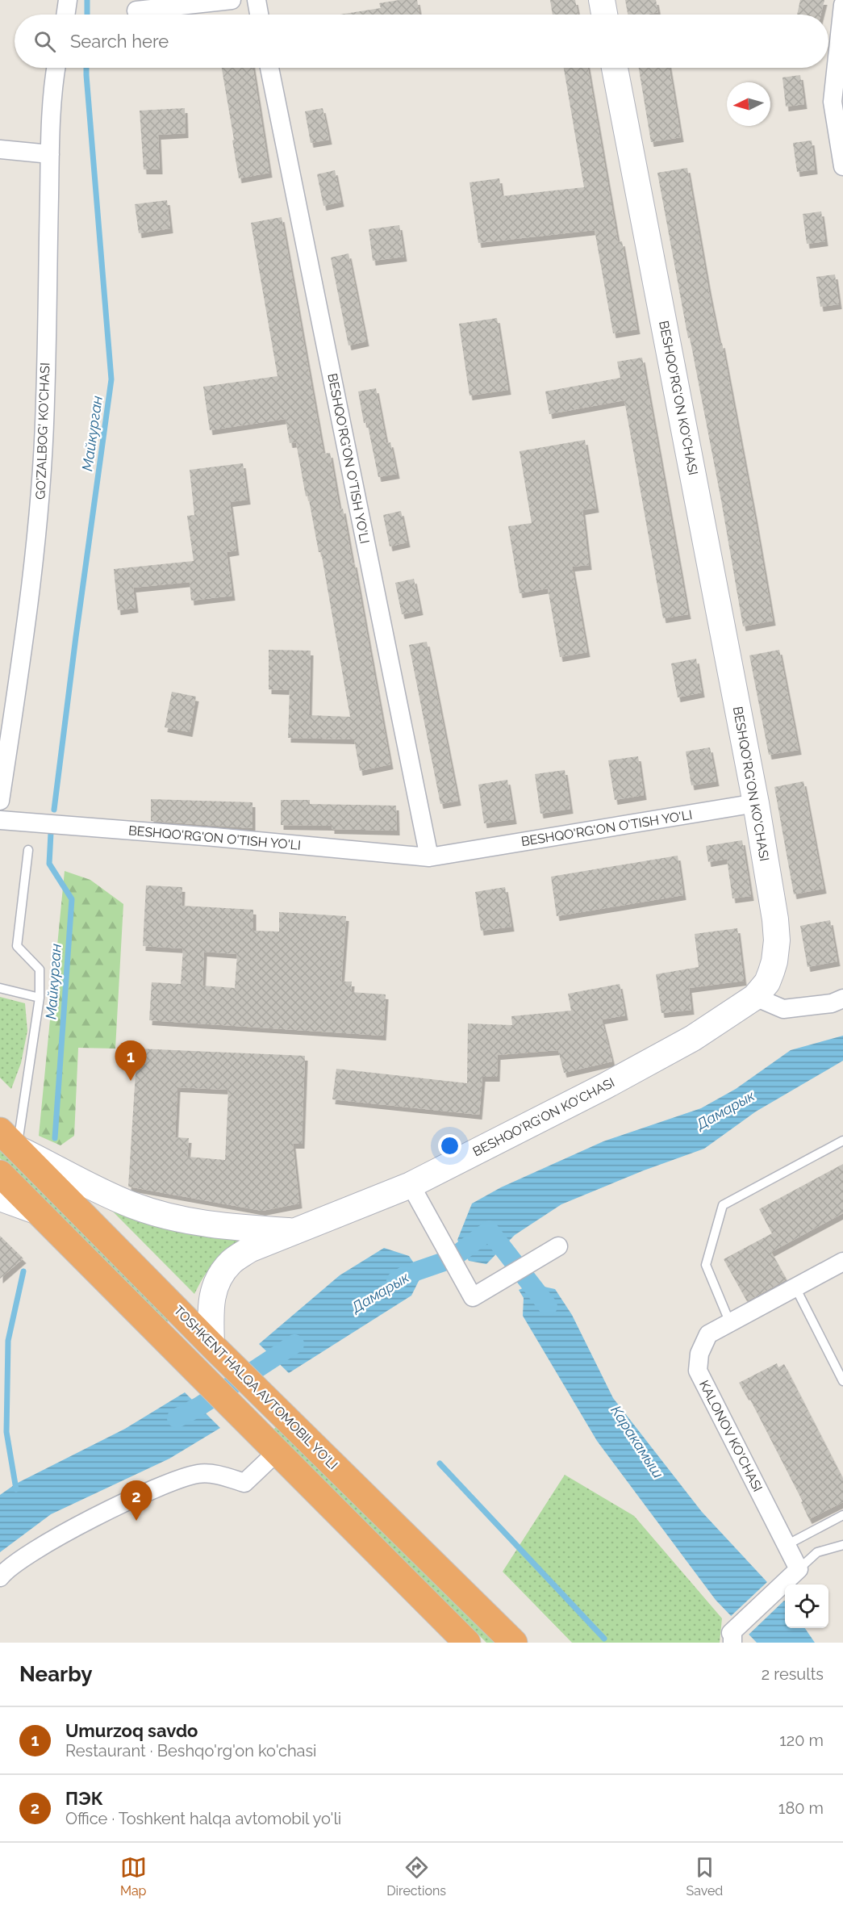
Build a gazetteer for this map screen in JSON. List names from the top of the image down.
{
  "streets": {
    "highway": ["TOSHKENT HALQA AVTOMOBIL YO'LI"],
    "main road": ["BESHQO'RG'ON KO'CHASI"],
    "street": ["GO'ZALBOG' KO'CHASI", "BESHQO'RG'ON O'TISH YO'LI", "KALONOV KO'CHASI"]
  },
  "crossings": [
    ["BESHQO'RG'ON KO'CHASI", "BESHQO'RG'ON O'TISH YO'LI"],
    ["BESHQO'RG'ON KO'CHASI", "TOSHKENT HALQA AVTOMOBIL YO'LI"]
  ],
  "water": ["Майкурган", "Дамарык", "Каракамыш"],
  "north": "left",
  "page": {
    "search": "Search here",
    "pins": ["1", "2"],
    "heading": ["Nearby", "2 results"],
    "list": [
      {
        "mark": "1",
        "name": "Umurzoq savdo",
        "note": "Restaurant · Beshqo'rg'on ko'chasi",
        "value": "120 m"
      },
      {
        "mark": "2",
        "name": "ПЭК",
        "note": "Office · Toshkent halqa avtomobil yo'li",
        "value": "180 m"
      }
    ],
    "nav": ["Map", "Directions", "Saved"]
  }
}
